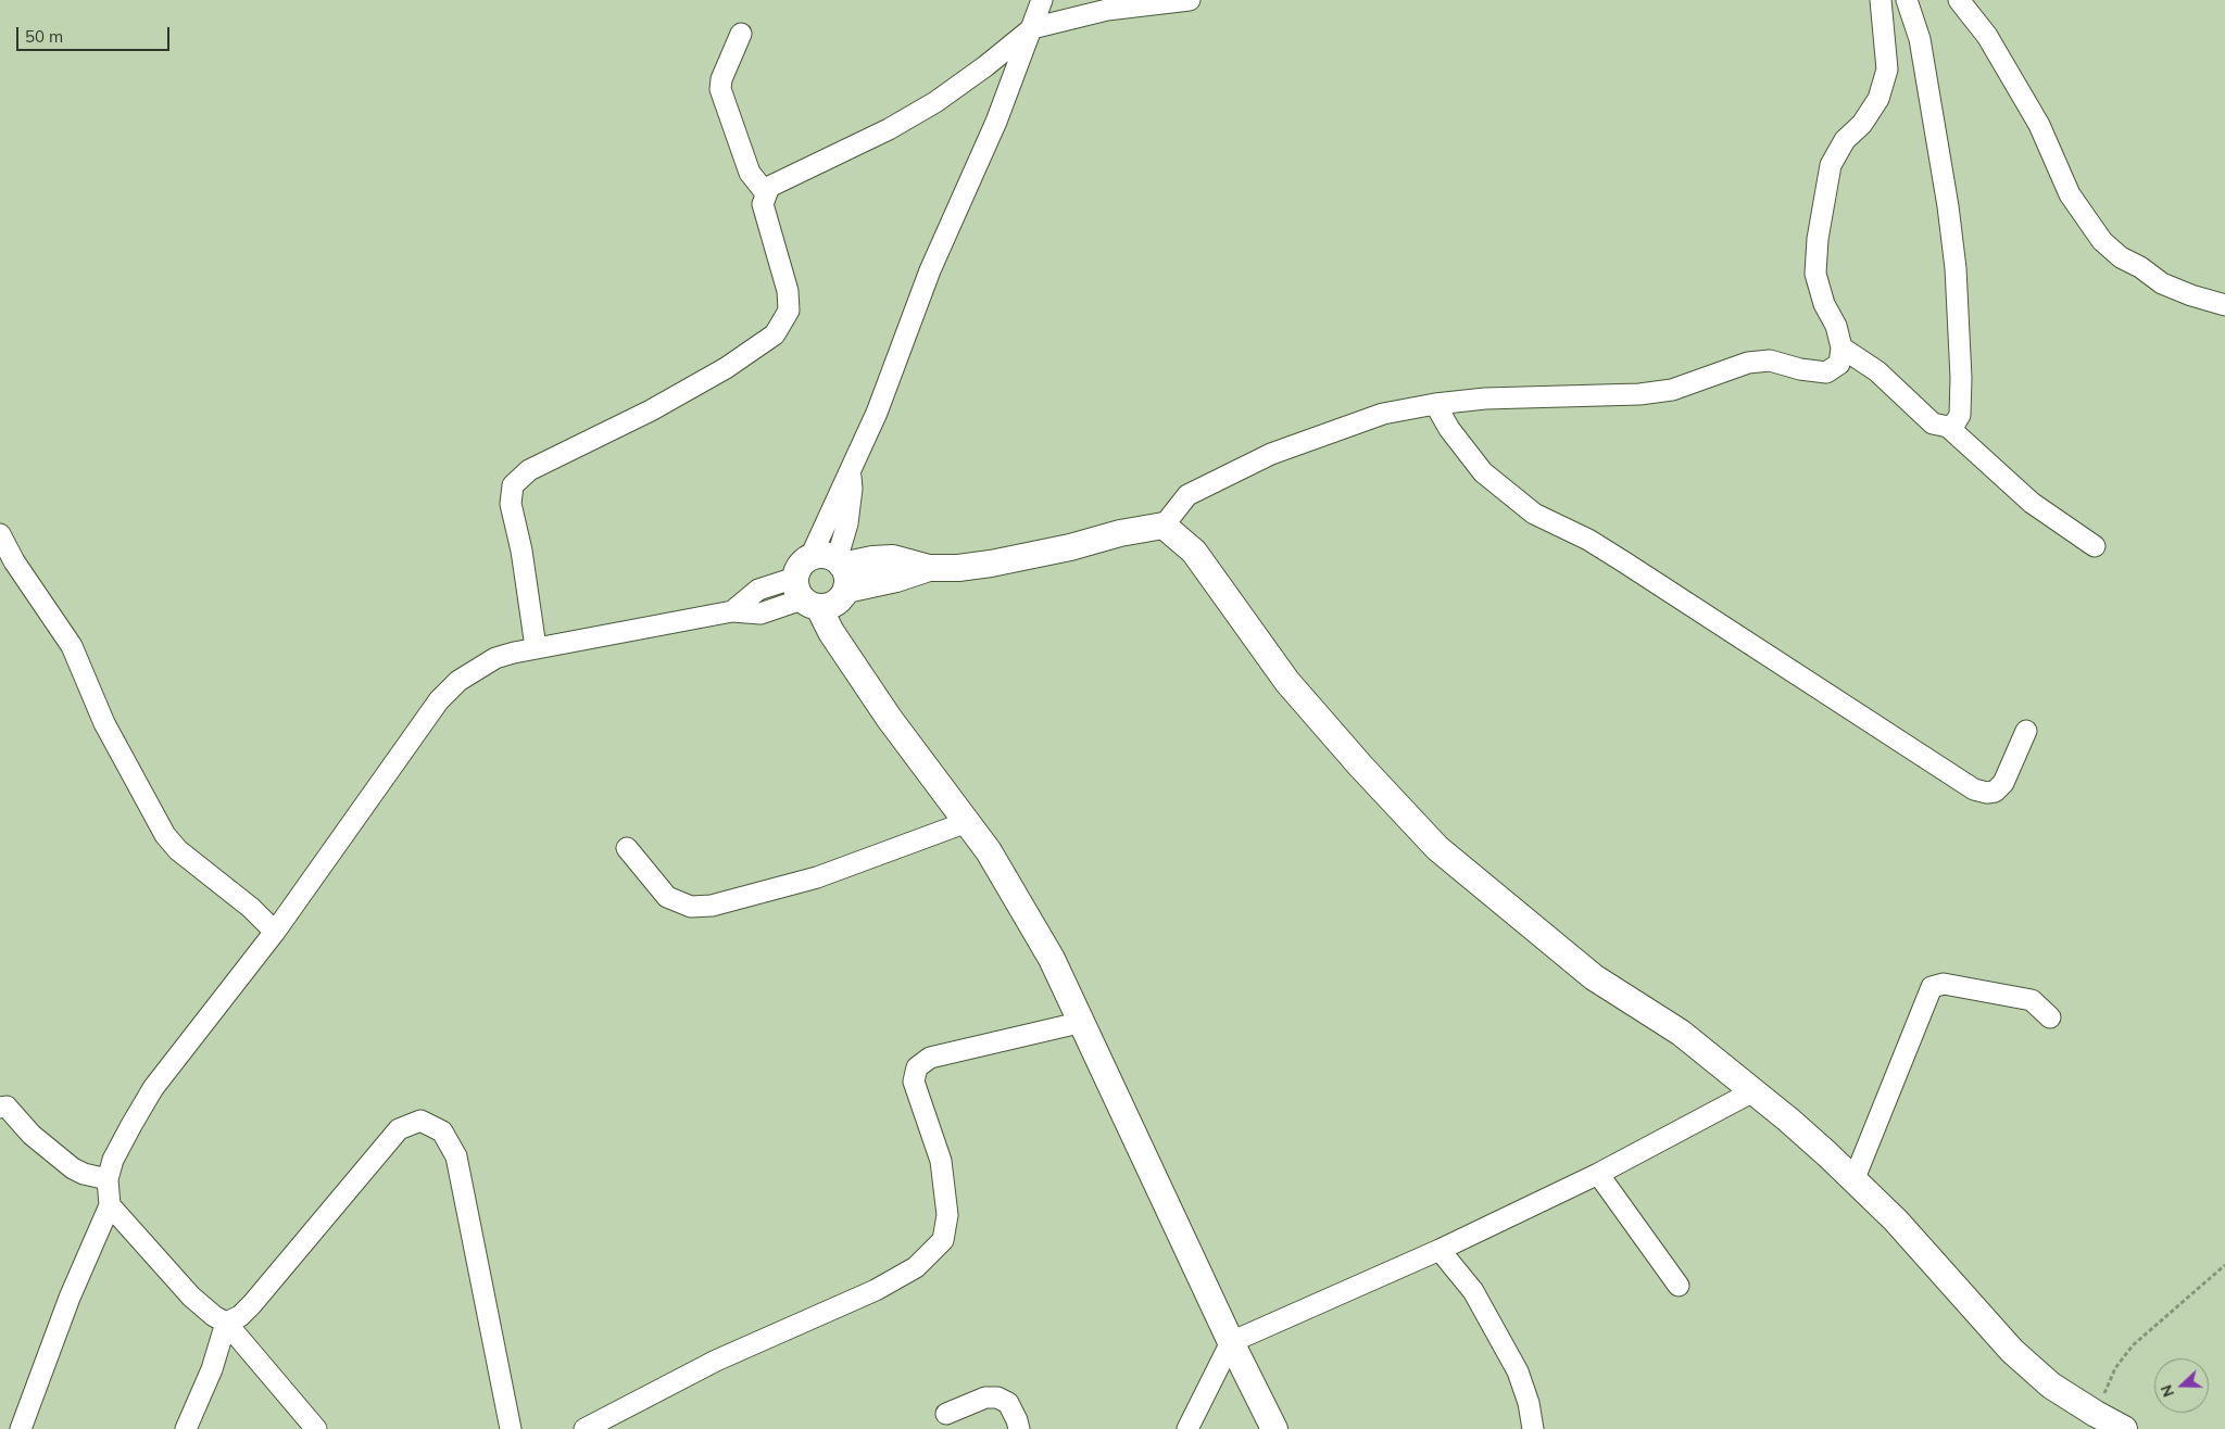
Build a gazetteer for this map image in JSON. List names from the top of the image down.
{
  "scale_bar": "50 m",
  "north": "left"
}
